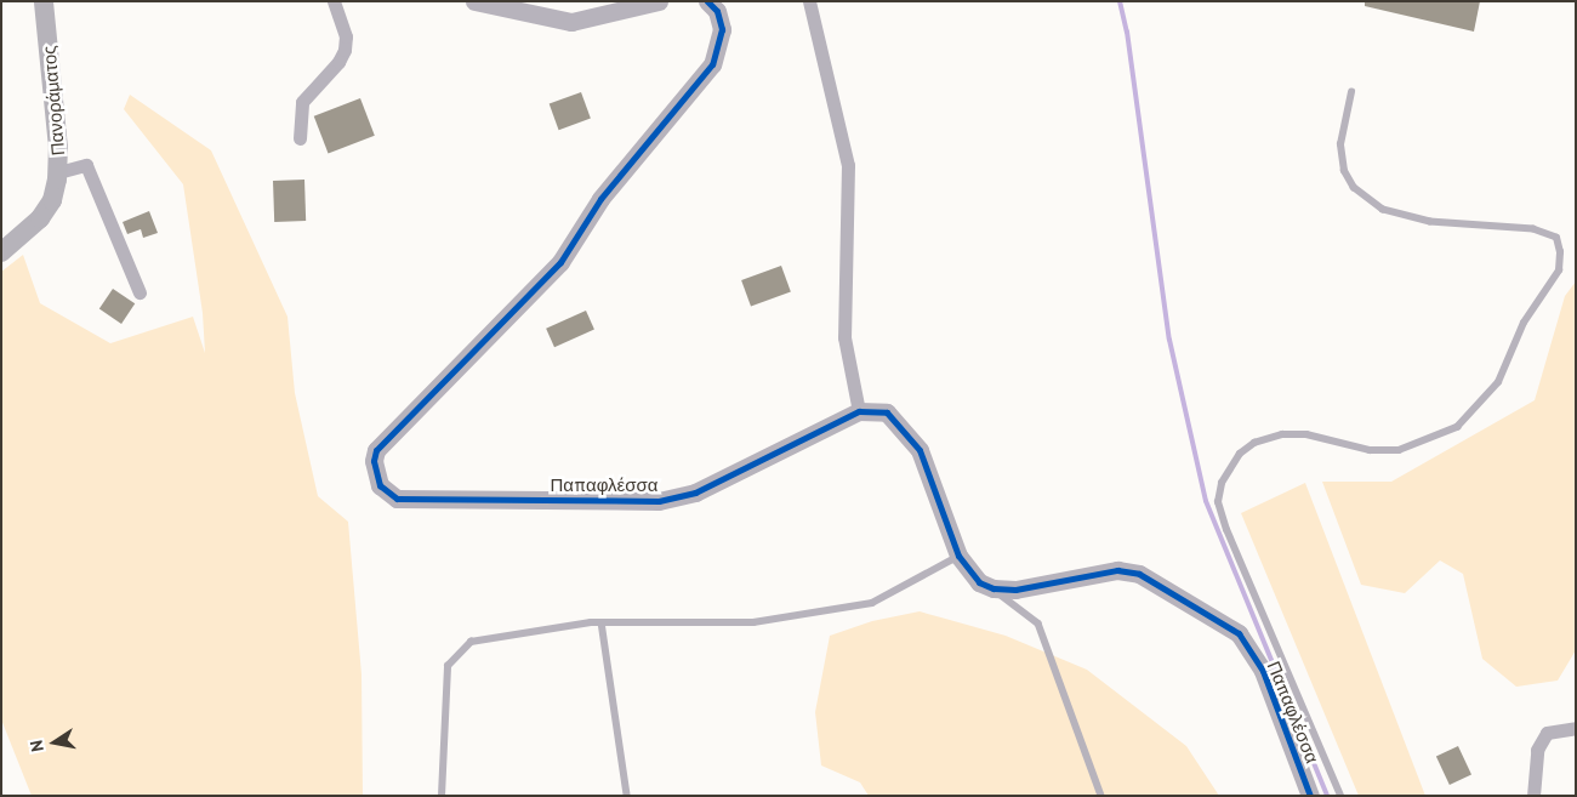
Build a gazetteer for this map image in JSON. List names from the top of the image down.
{
  "streets": {
    "main road": ["Πανοράματος"],
    "street": ["Παπαφλέσσα"]
  },
  "north": "left"
}
